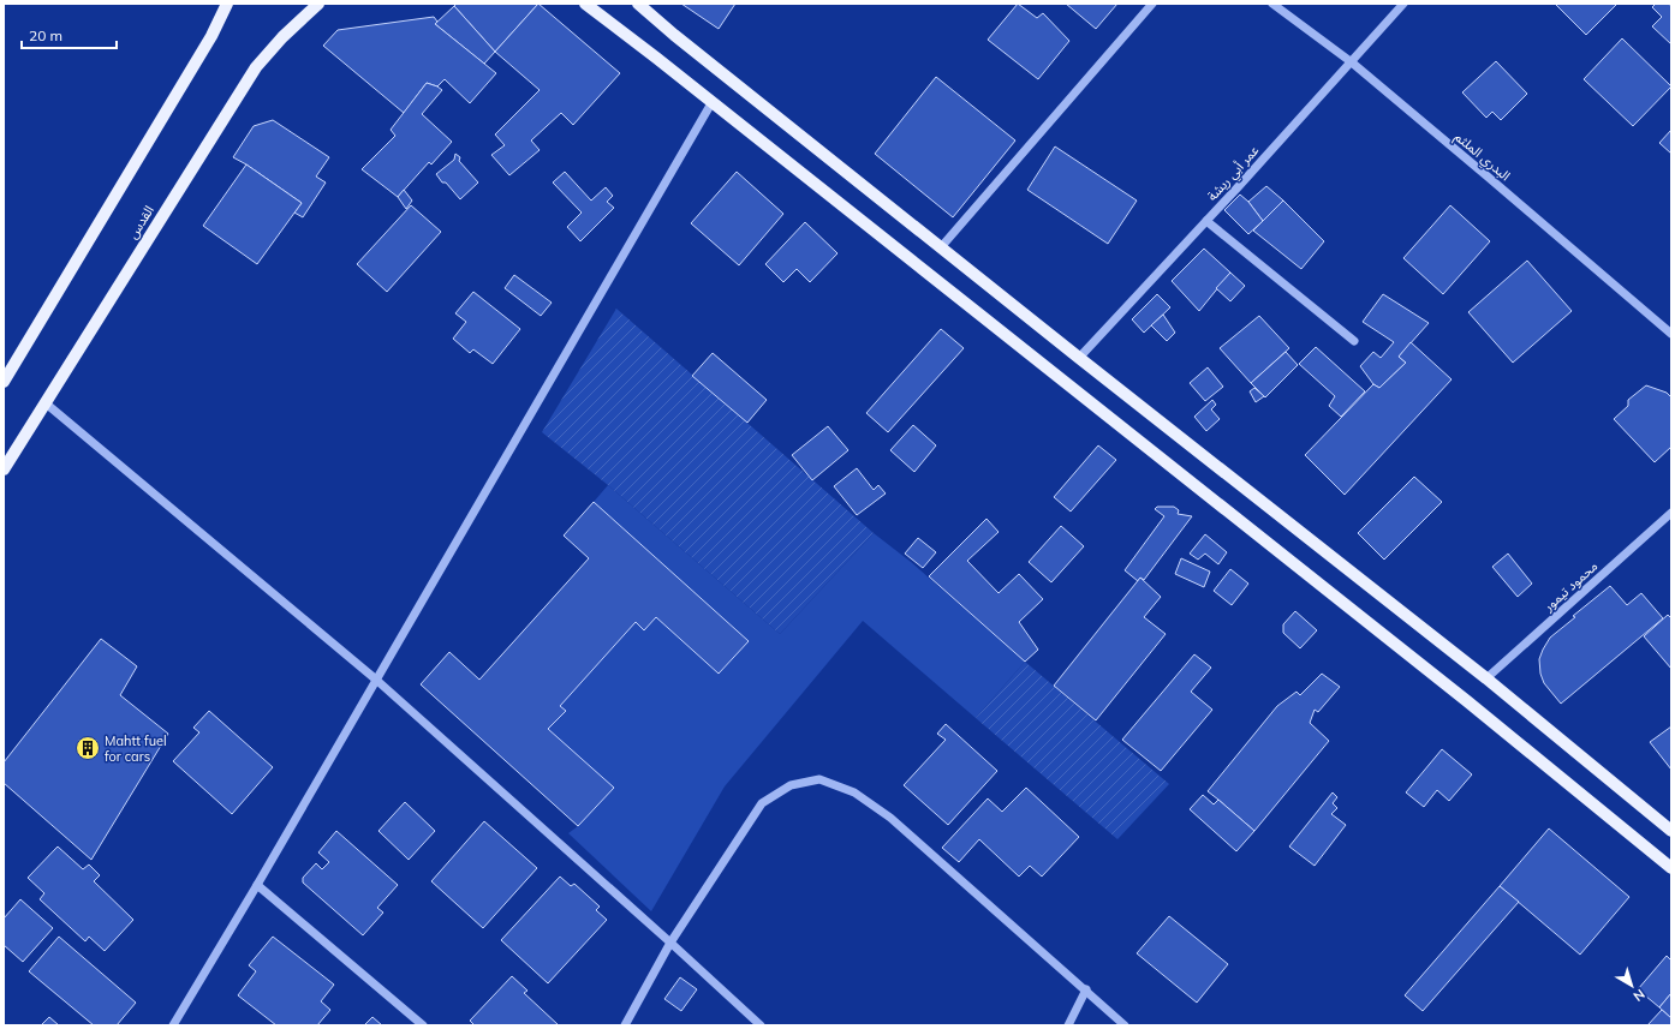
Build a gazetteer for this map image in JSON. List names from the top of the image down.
{
  "streets": {
    "main road": ["القدس"],
    "street": ["البدري الملثم", "عمر أبي ريشة", "محمود تيمور"]
  },
  "crossings": [
    ["البدري الملثم", "عمر أبي ريشة"]
  ],
  "places": {
    "building": ["Mahtt fuel for cars"]
  },
  "scale_bar": "20 m",
  "north": "bottom right"
}
